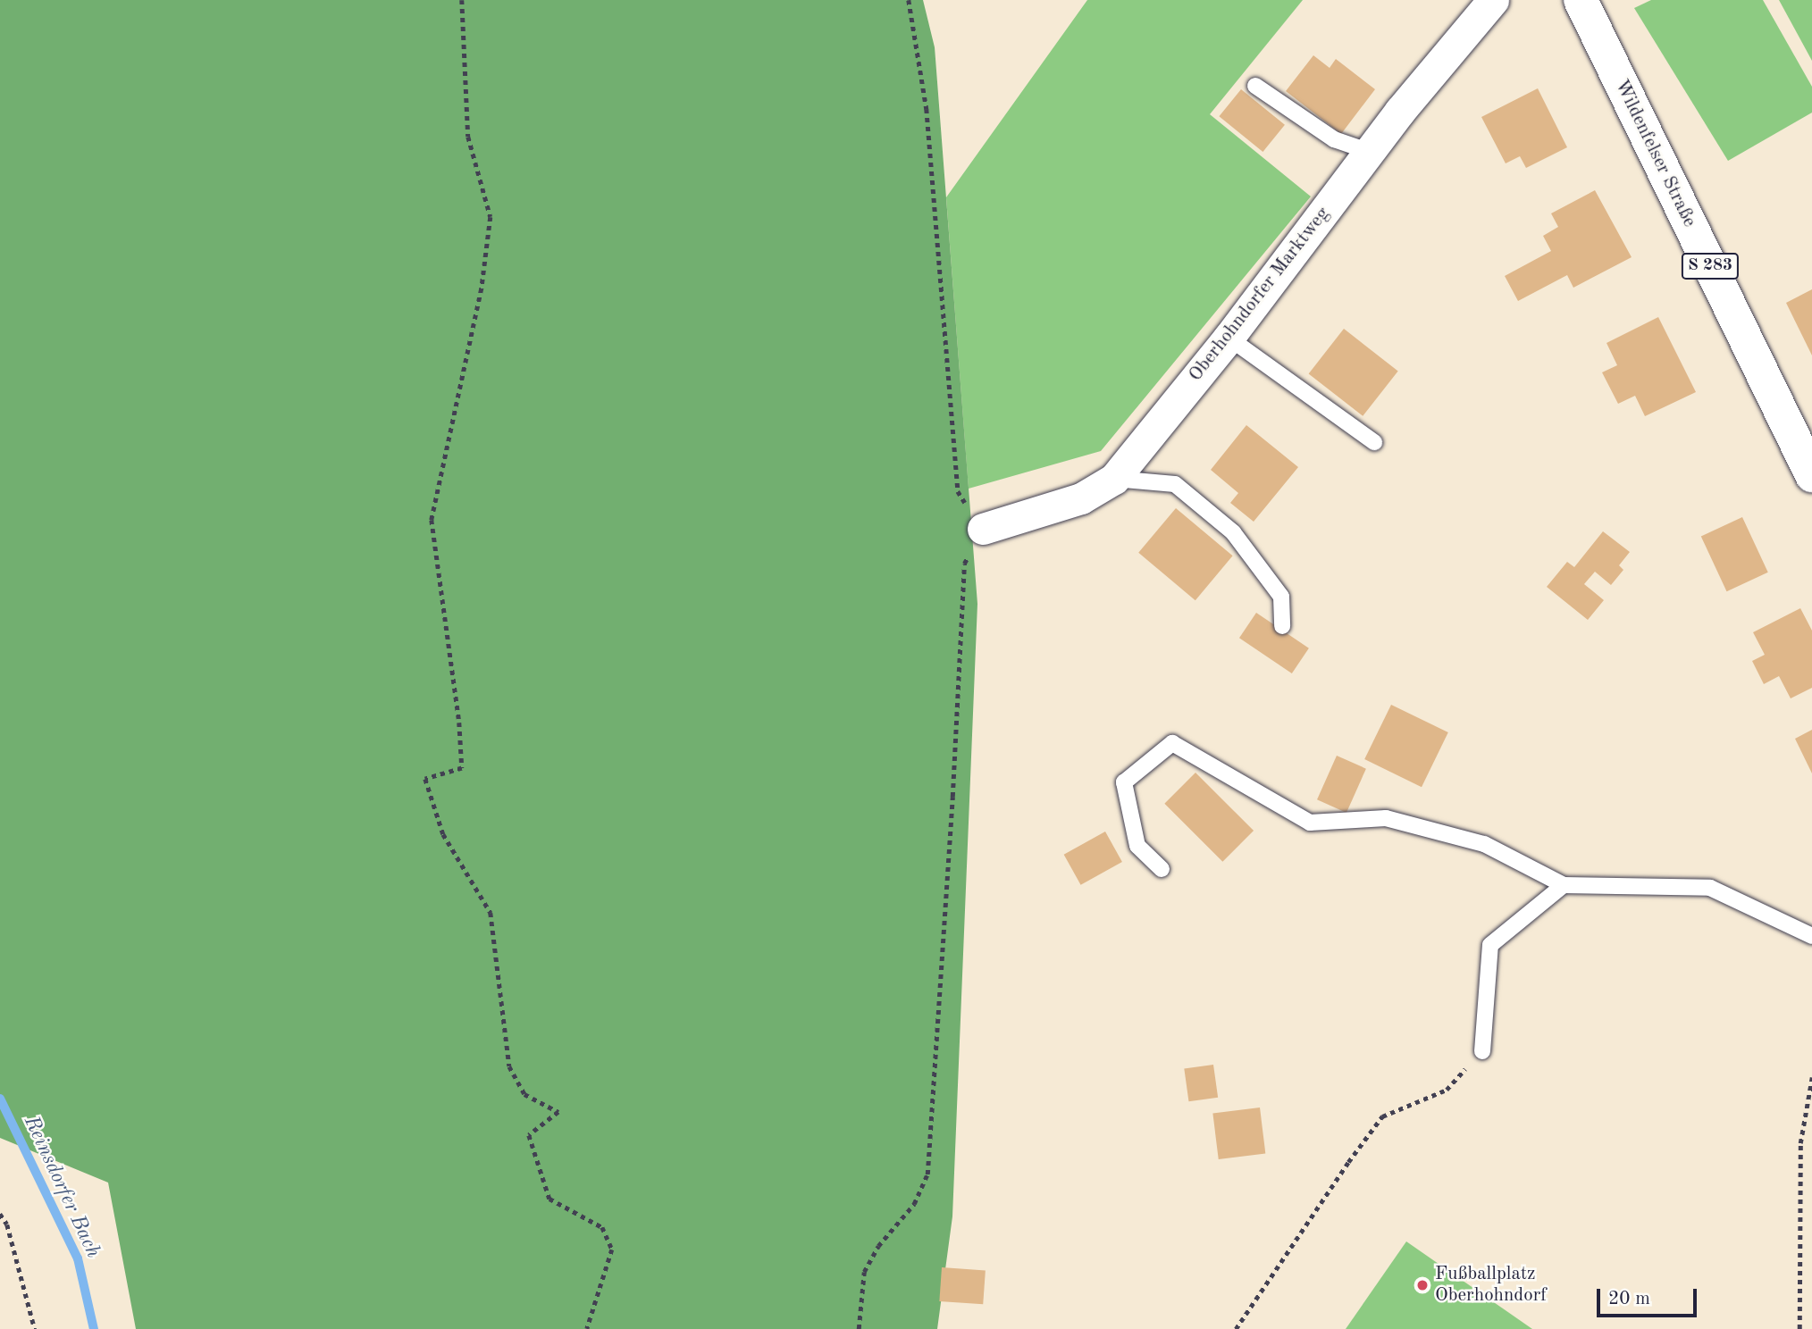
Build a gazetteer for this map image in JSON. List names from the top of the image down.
{
  "streets": {
    "main road": ["Wildenfelser Straße", "S 283"],
    "street": ["Oberhohndorfer Marktweg"]
  },
  "water": ["Reinsdorfer Bach"],
  "places": ["Fußballplatz Oberhohndorf"],
  "scale_bar": "20 m"
}
